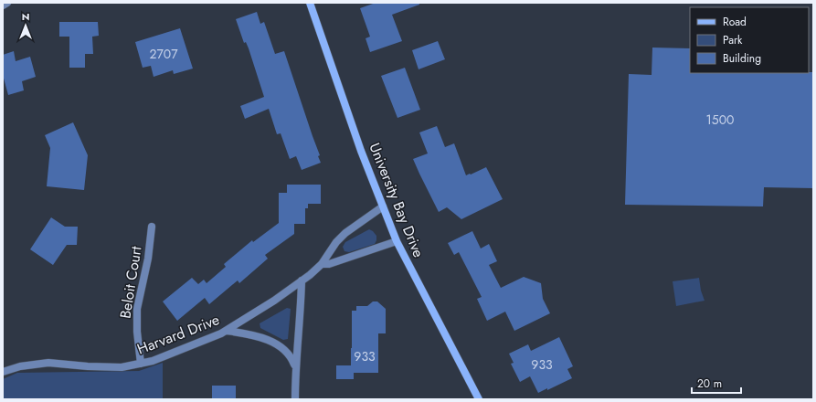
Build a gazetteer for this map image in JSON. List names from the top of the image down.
{
  "streets": {
    "street": ["University Bay Drive", "Beloit Court", "Harvard Drive"]
  },
  "crossings": [
    ["University Bay Drive", "Harvard Drive"],
    ["Beloit Court", "Harvard Drive"]
  ],
  "house_numbers": [
    "2707",
    "1500",
    "933",
    "933"
  ],
  "legend": ["Road", "Park", "Building"],
  "scale_bar": "20 m",
  "north": "top"
}
